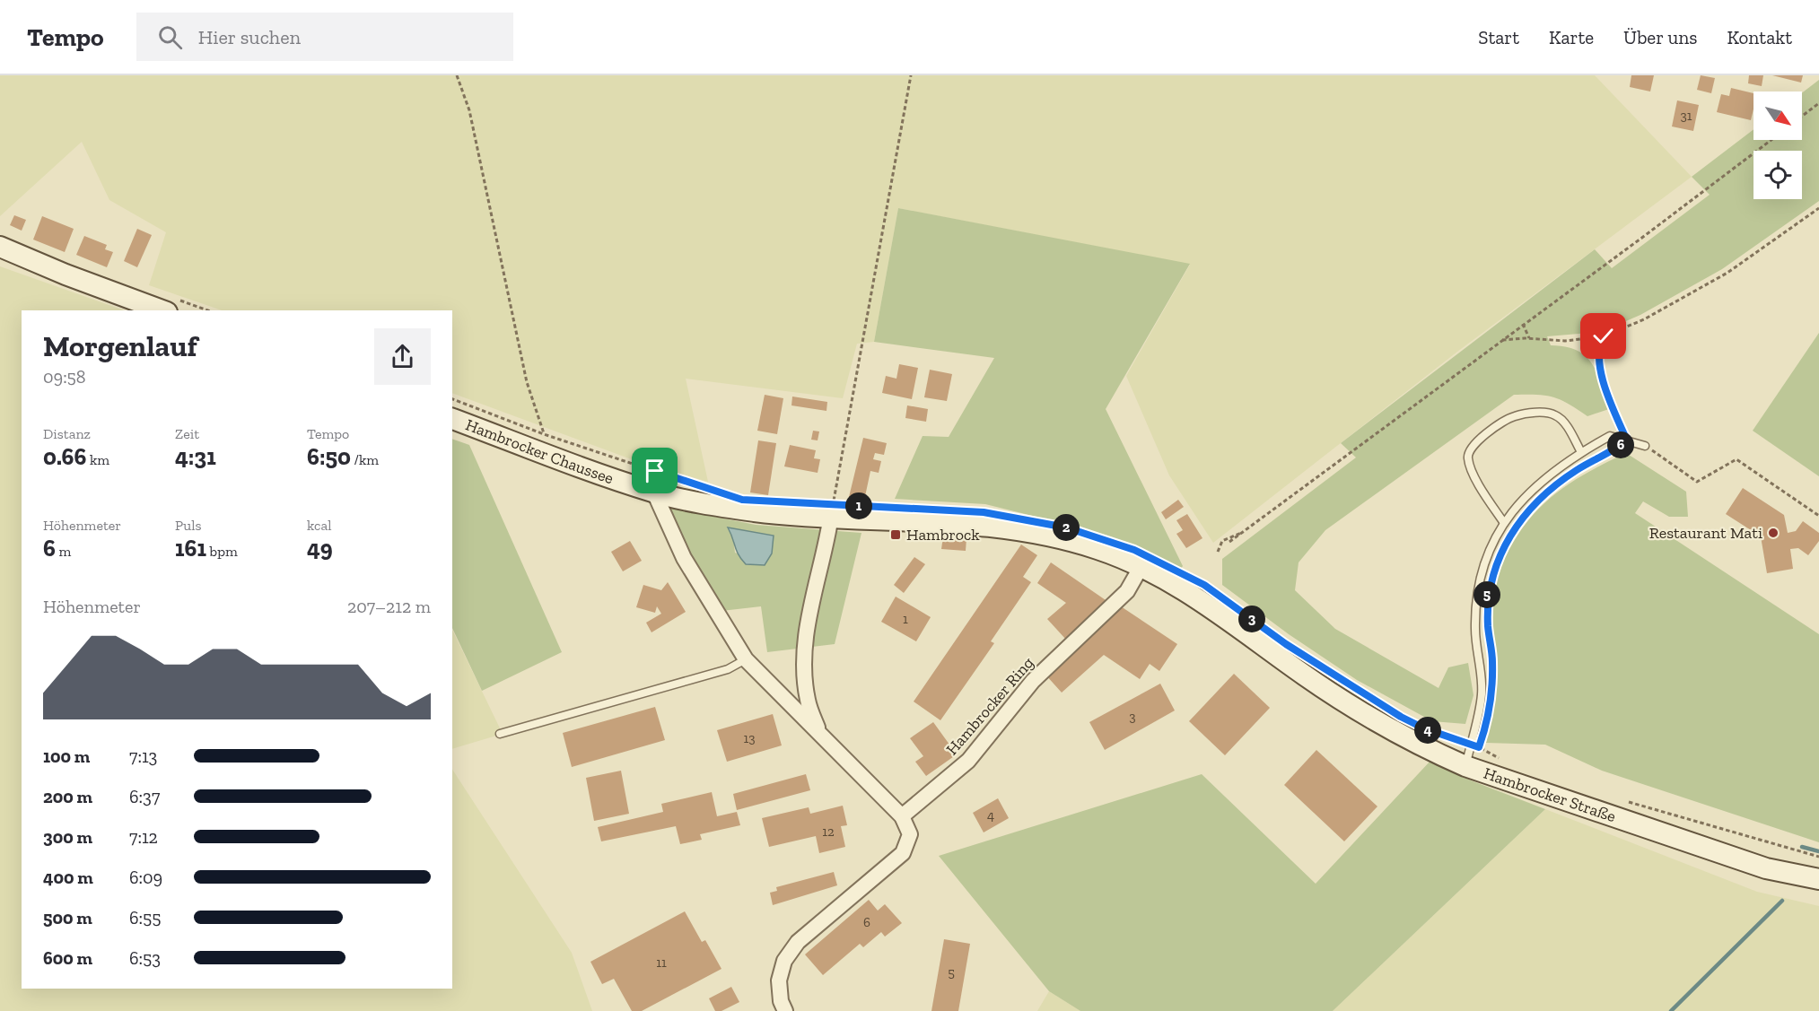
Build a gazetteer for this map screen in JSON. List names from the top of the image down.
{
  "streets": {
    "street": ["Hambrocker Chaussee", "Hambrocker Ring", "Hambrocker Straße"]
  },
  "crossings": [
    ["Hambrocker Chaussee", "Hambrocker Ring"],
    ["Hambrocker Chaussee", "Hambrocker Straße"]
  ],
  "places": {
    "other": ["Restaurant Mati"],
    "transit": ["Hambrock"]
  },
  "house_numbers": [
    "31",
    "1",
    "3",
    "13",
    "4",
    "12",
    "6",
    "11",
    "5"
  ],
  "north": "bottom right",
  "page": {
    "header": "Tempo",
    "search": "Hier suchen",
    "nav": [
      "Start",
      "Karte",
      "Über uns",
      "Kontakt"
    ],
    "heading": ["Morgenlauf", "09:58"],
    "stats": [
      ["Distanz", "0.66 km"],
      ["Zeit", "4:31"],
      ["Tempo", "6:50 /km"],
      ["Höhenmeter", "6 m"],
      ["Puls", "161 bpm"],
      ["kcal", "49"]
    ],
    "pins": [
      "6",
      "1",
      "2",
      "5",
      "3",
      "4"
    ],
    "chart": ["Höhenmeter", "207–212 m"],
    "list": [
      {
        "name": "100 m",
        "note": "7:13"
      },
      {
        "name": "200 m",
        "note": "6:37"
      },
      {
        "name": "300 m",
        "note": "7:12"
      },
      {
        "name": "400 m",
        "note": "6:09"
      },
      {
        "name": "500 m",
        "note": "6:55"
      },
      {
        "name": "600 m",
        "note": "6:53"
      }
    ]
  }
}
